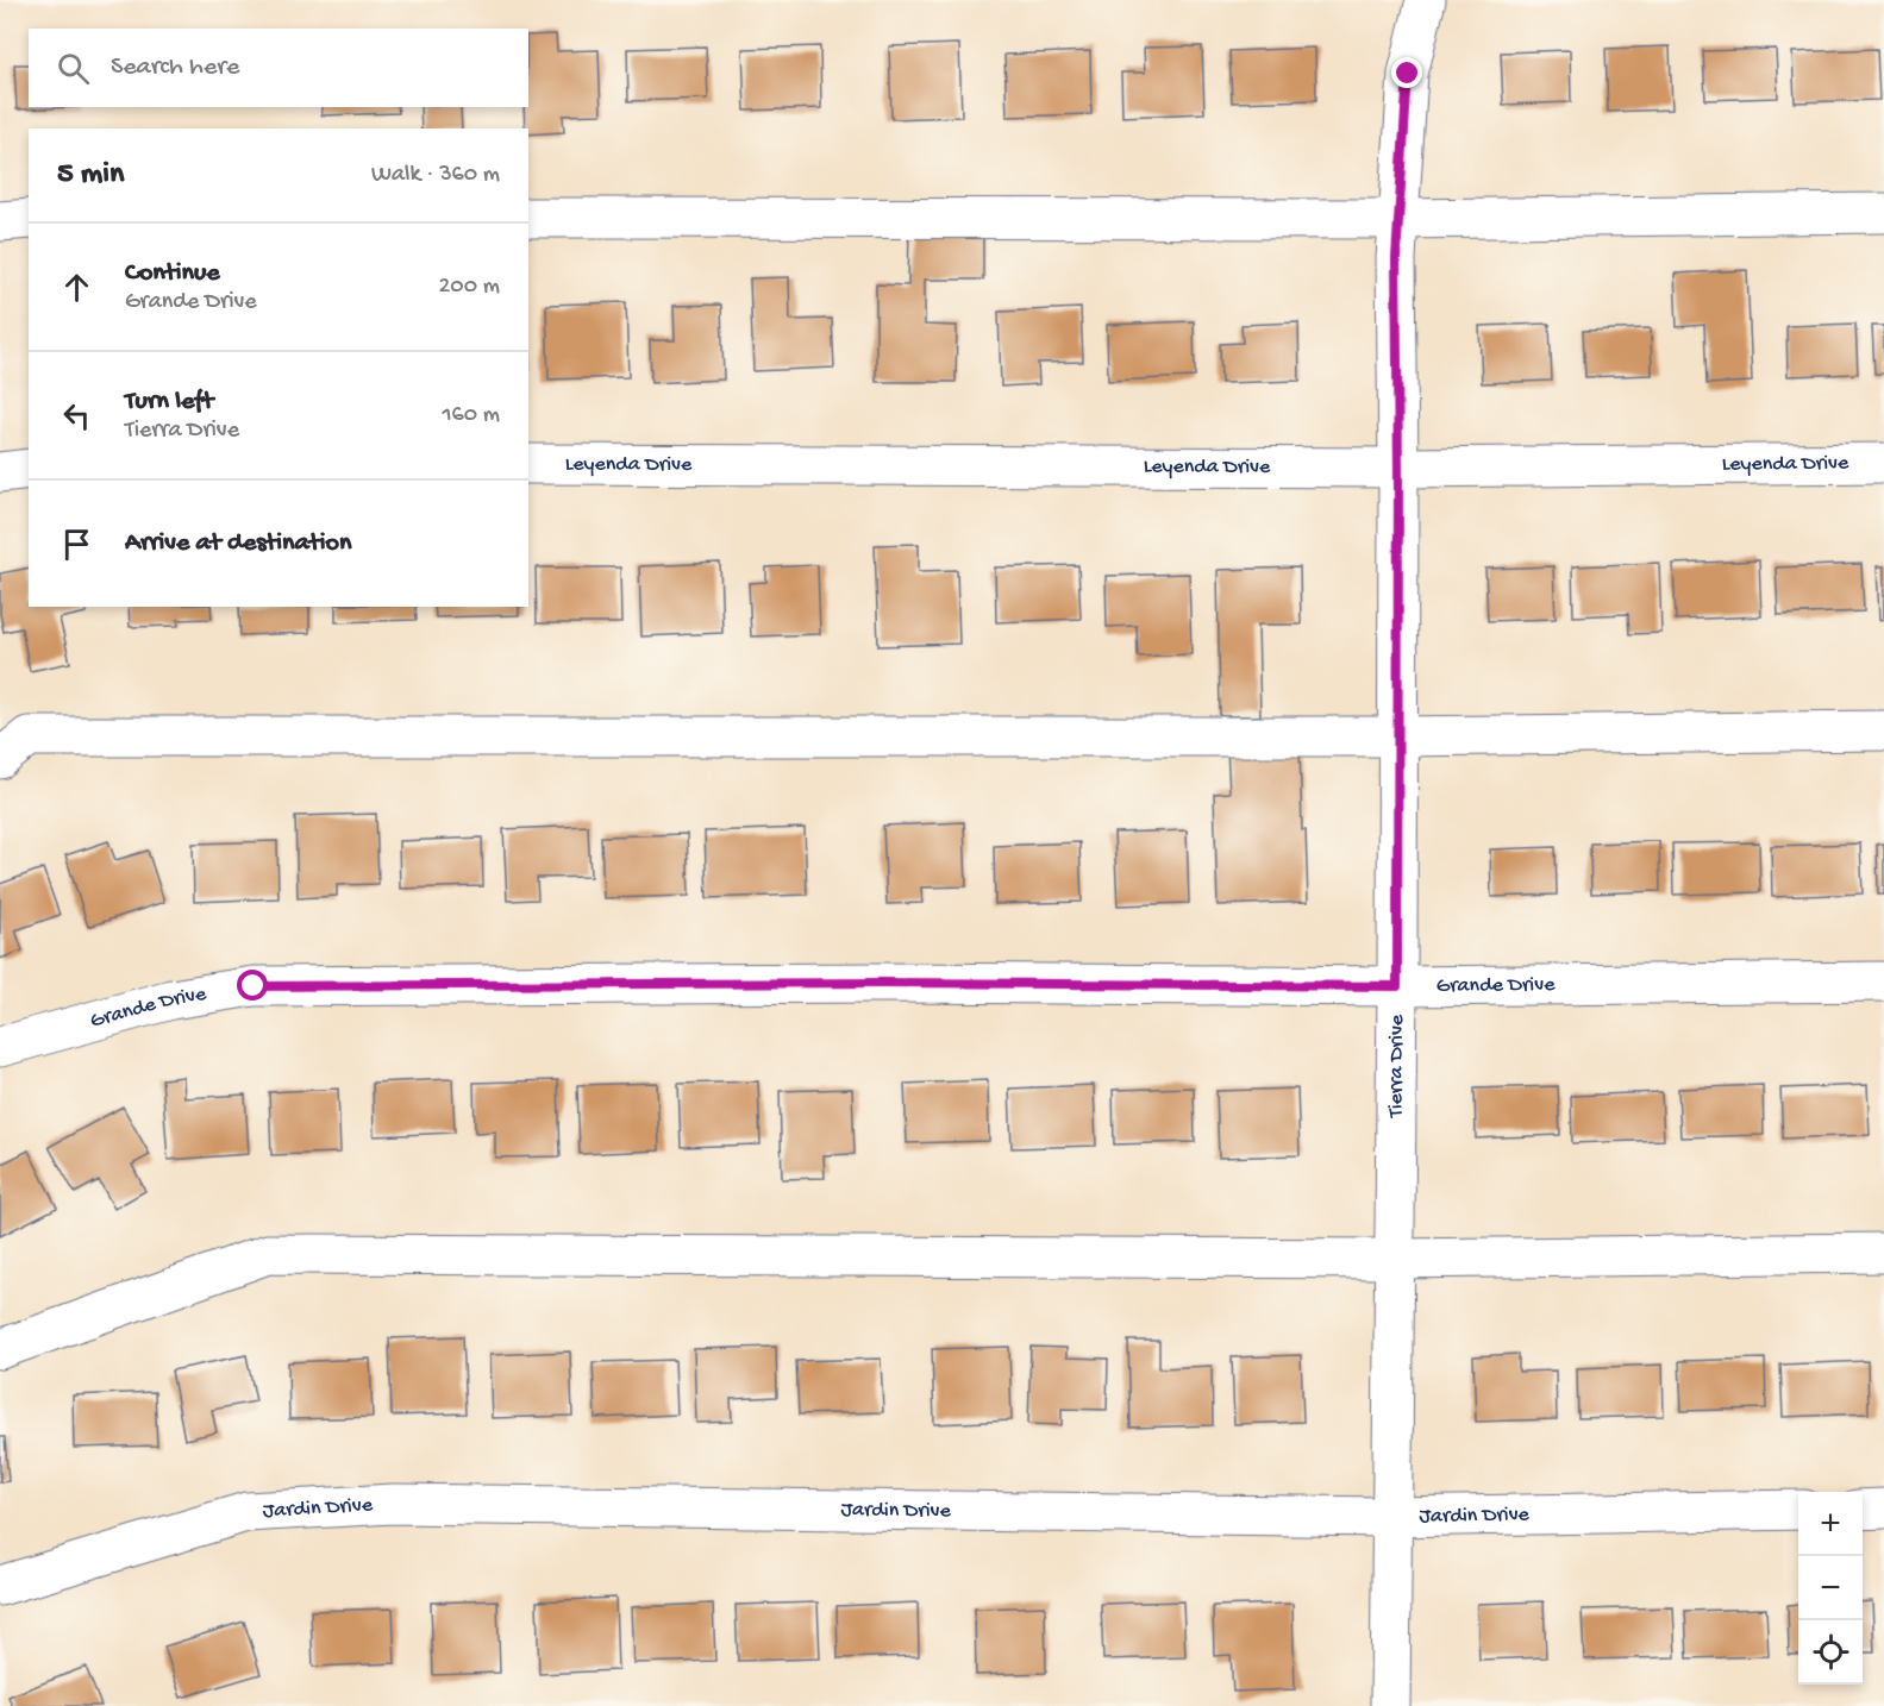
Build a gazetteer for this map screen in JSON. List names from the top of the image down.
{
  "streets": {
    "street": [
      "Leyenda Drive",
      "Grande Drive",
      "Tierra Drive",
      "Jardin Drive"
    ]
  },
  "crossings": [
    ["Leyenda Drive", "Tierra Drive"],
    ["Grande Drive", "Tierra Drive"],
    ["Tierra Drive", "Jardin Drive"]
  ],
  "page": {
    "search": "Search here",
    "heading": ["5 min", "Walk · 360 m"],
    "list": [
      ["Continue", "Grande Drive", "200 m"],
      ["Turn left", "Tierra Drive", "160 m"],
      "Arrive at destination"
    ],
    "map_buttons": ["+", "−"]
  }
}
